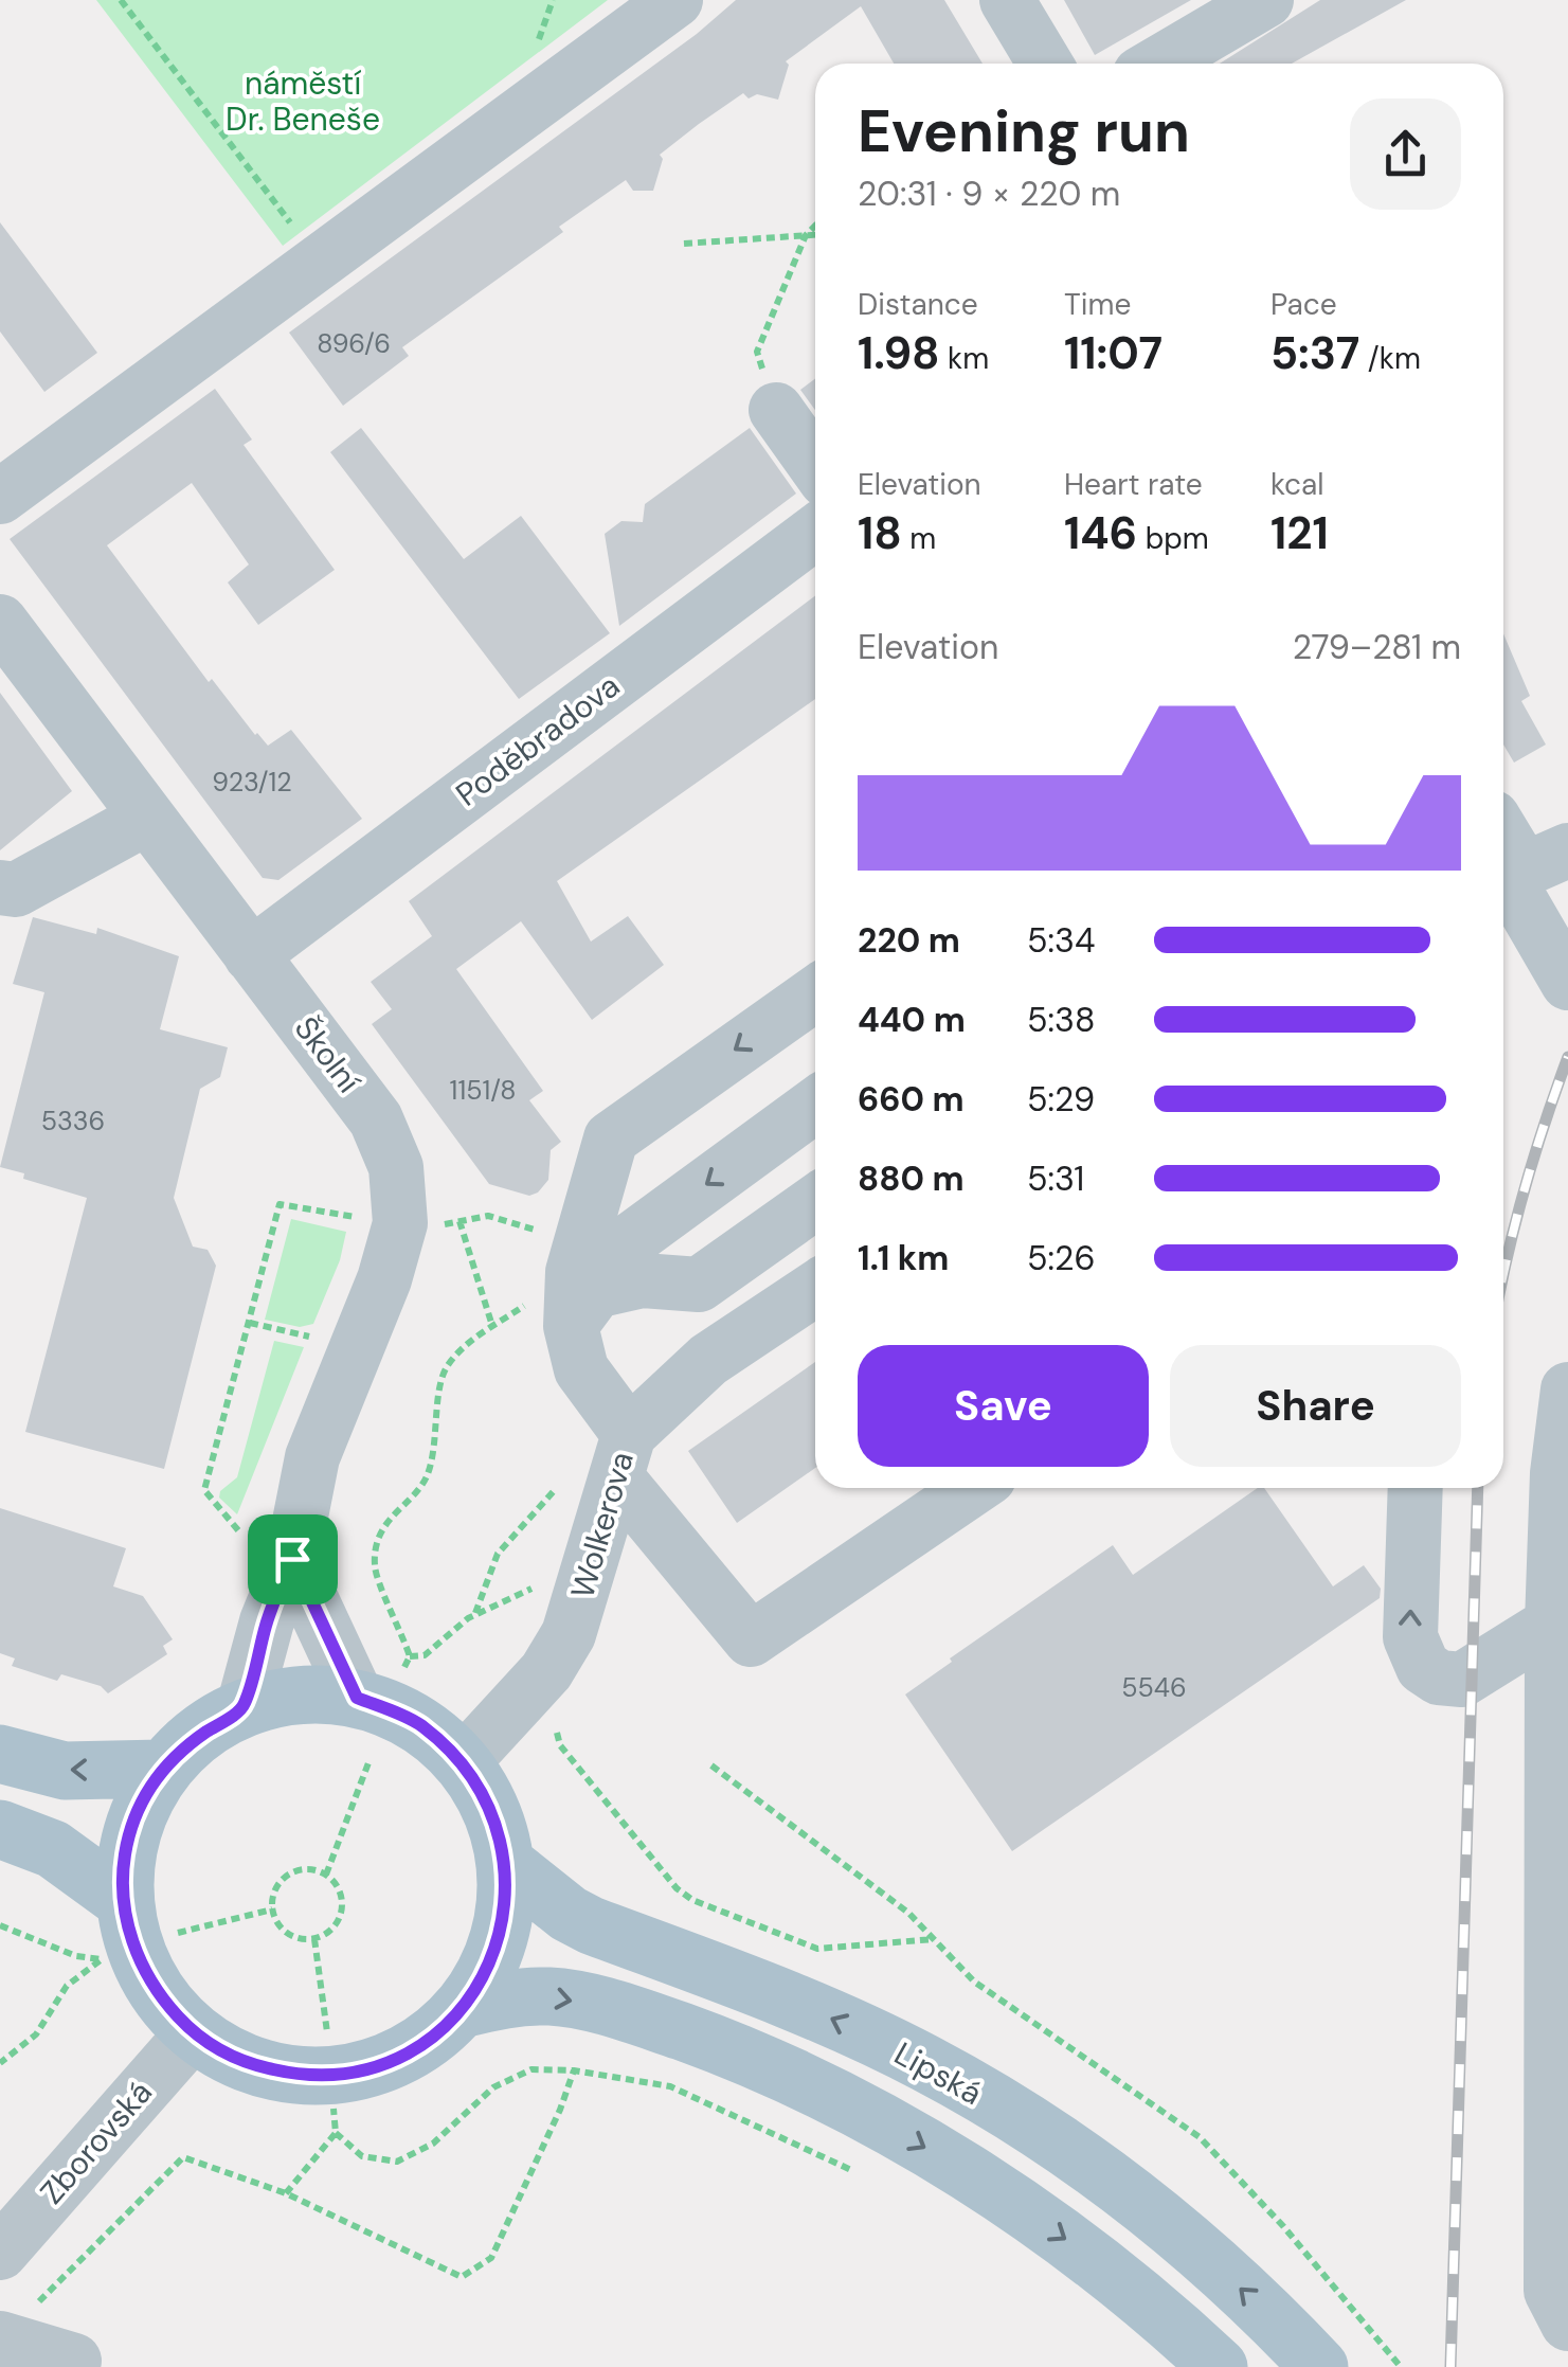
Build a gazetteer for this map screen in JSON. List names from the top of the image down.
{
  "streets": {
    "main road": ["Lipská"],
    "street": [
      "Poděbradova",
      "Školní",
      "Wolkerova",
      "Zborovská"
    ]
  },
  "crossings": [
    ["Poděbradova", "Školní"]
  ],
  "parks": ["náměstí Dr. Beneše"],
  "house_numbers": [
    "896/6",
    "923/12",
    "1151/8",
    "5336",
    "5546"
  ],
  "page": {
    "heading": ["Evening run", "20:31 · 9 × 220 m"],
    "stats": [
      ["Distance", "1.98 km"],
      ["Time", "11:07"],
      ["Pace", "5:37 /km"],
      ["Elevation", "18 m"],
      ["Heart rate", "146 bpm"],
      ["kcal", "121"]
    ],
    "chart": ["Elevation", "279–281 m"],
    "list": [
      {
        "name": "220 m",
        "note": "5:34"
      },
      {
        "name": "440 m",
        "note": "5:38"
      },
      {
        "name": "660 m",
        "note": "5:29"
      },
      {
        "name": "880 m",
        "note": "5:31"
      },
      {
        "name": "1.1 km",
        "note": "5:26"
      }
    ],
    "buttons": ["Save", "Share"]
  }
}
